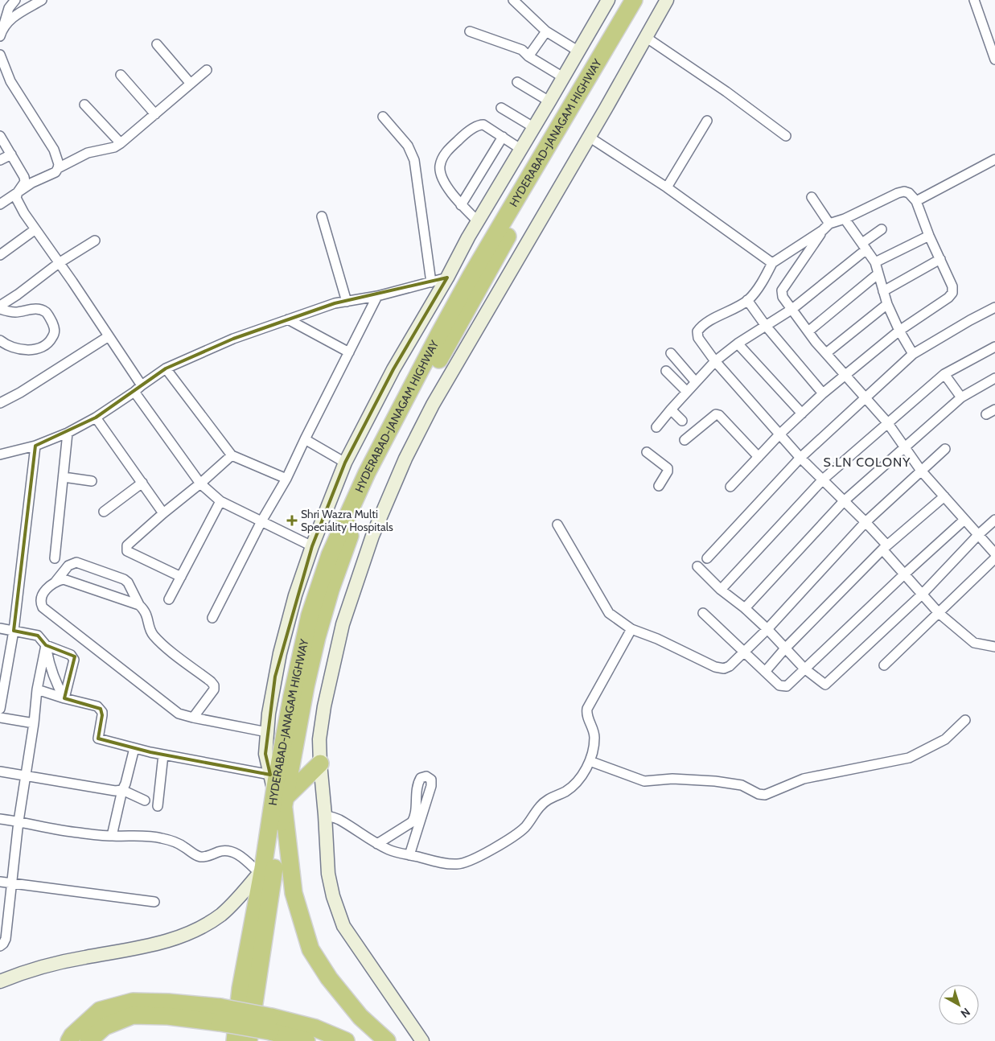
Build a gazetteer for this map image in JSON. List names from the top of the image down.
{
  "streets": {
    "highway": ["HYDERABAD-JANAGAM HIGHWAY"]
  },
  "districts": ["S.LN COLONY"],
  "places": {
    "health": ["Shri Wazra Multi Speciality Hospitals"]
  },
  "north": "bottom right"
}
